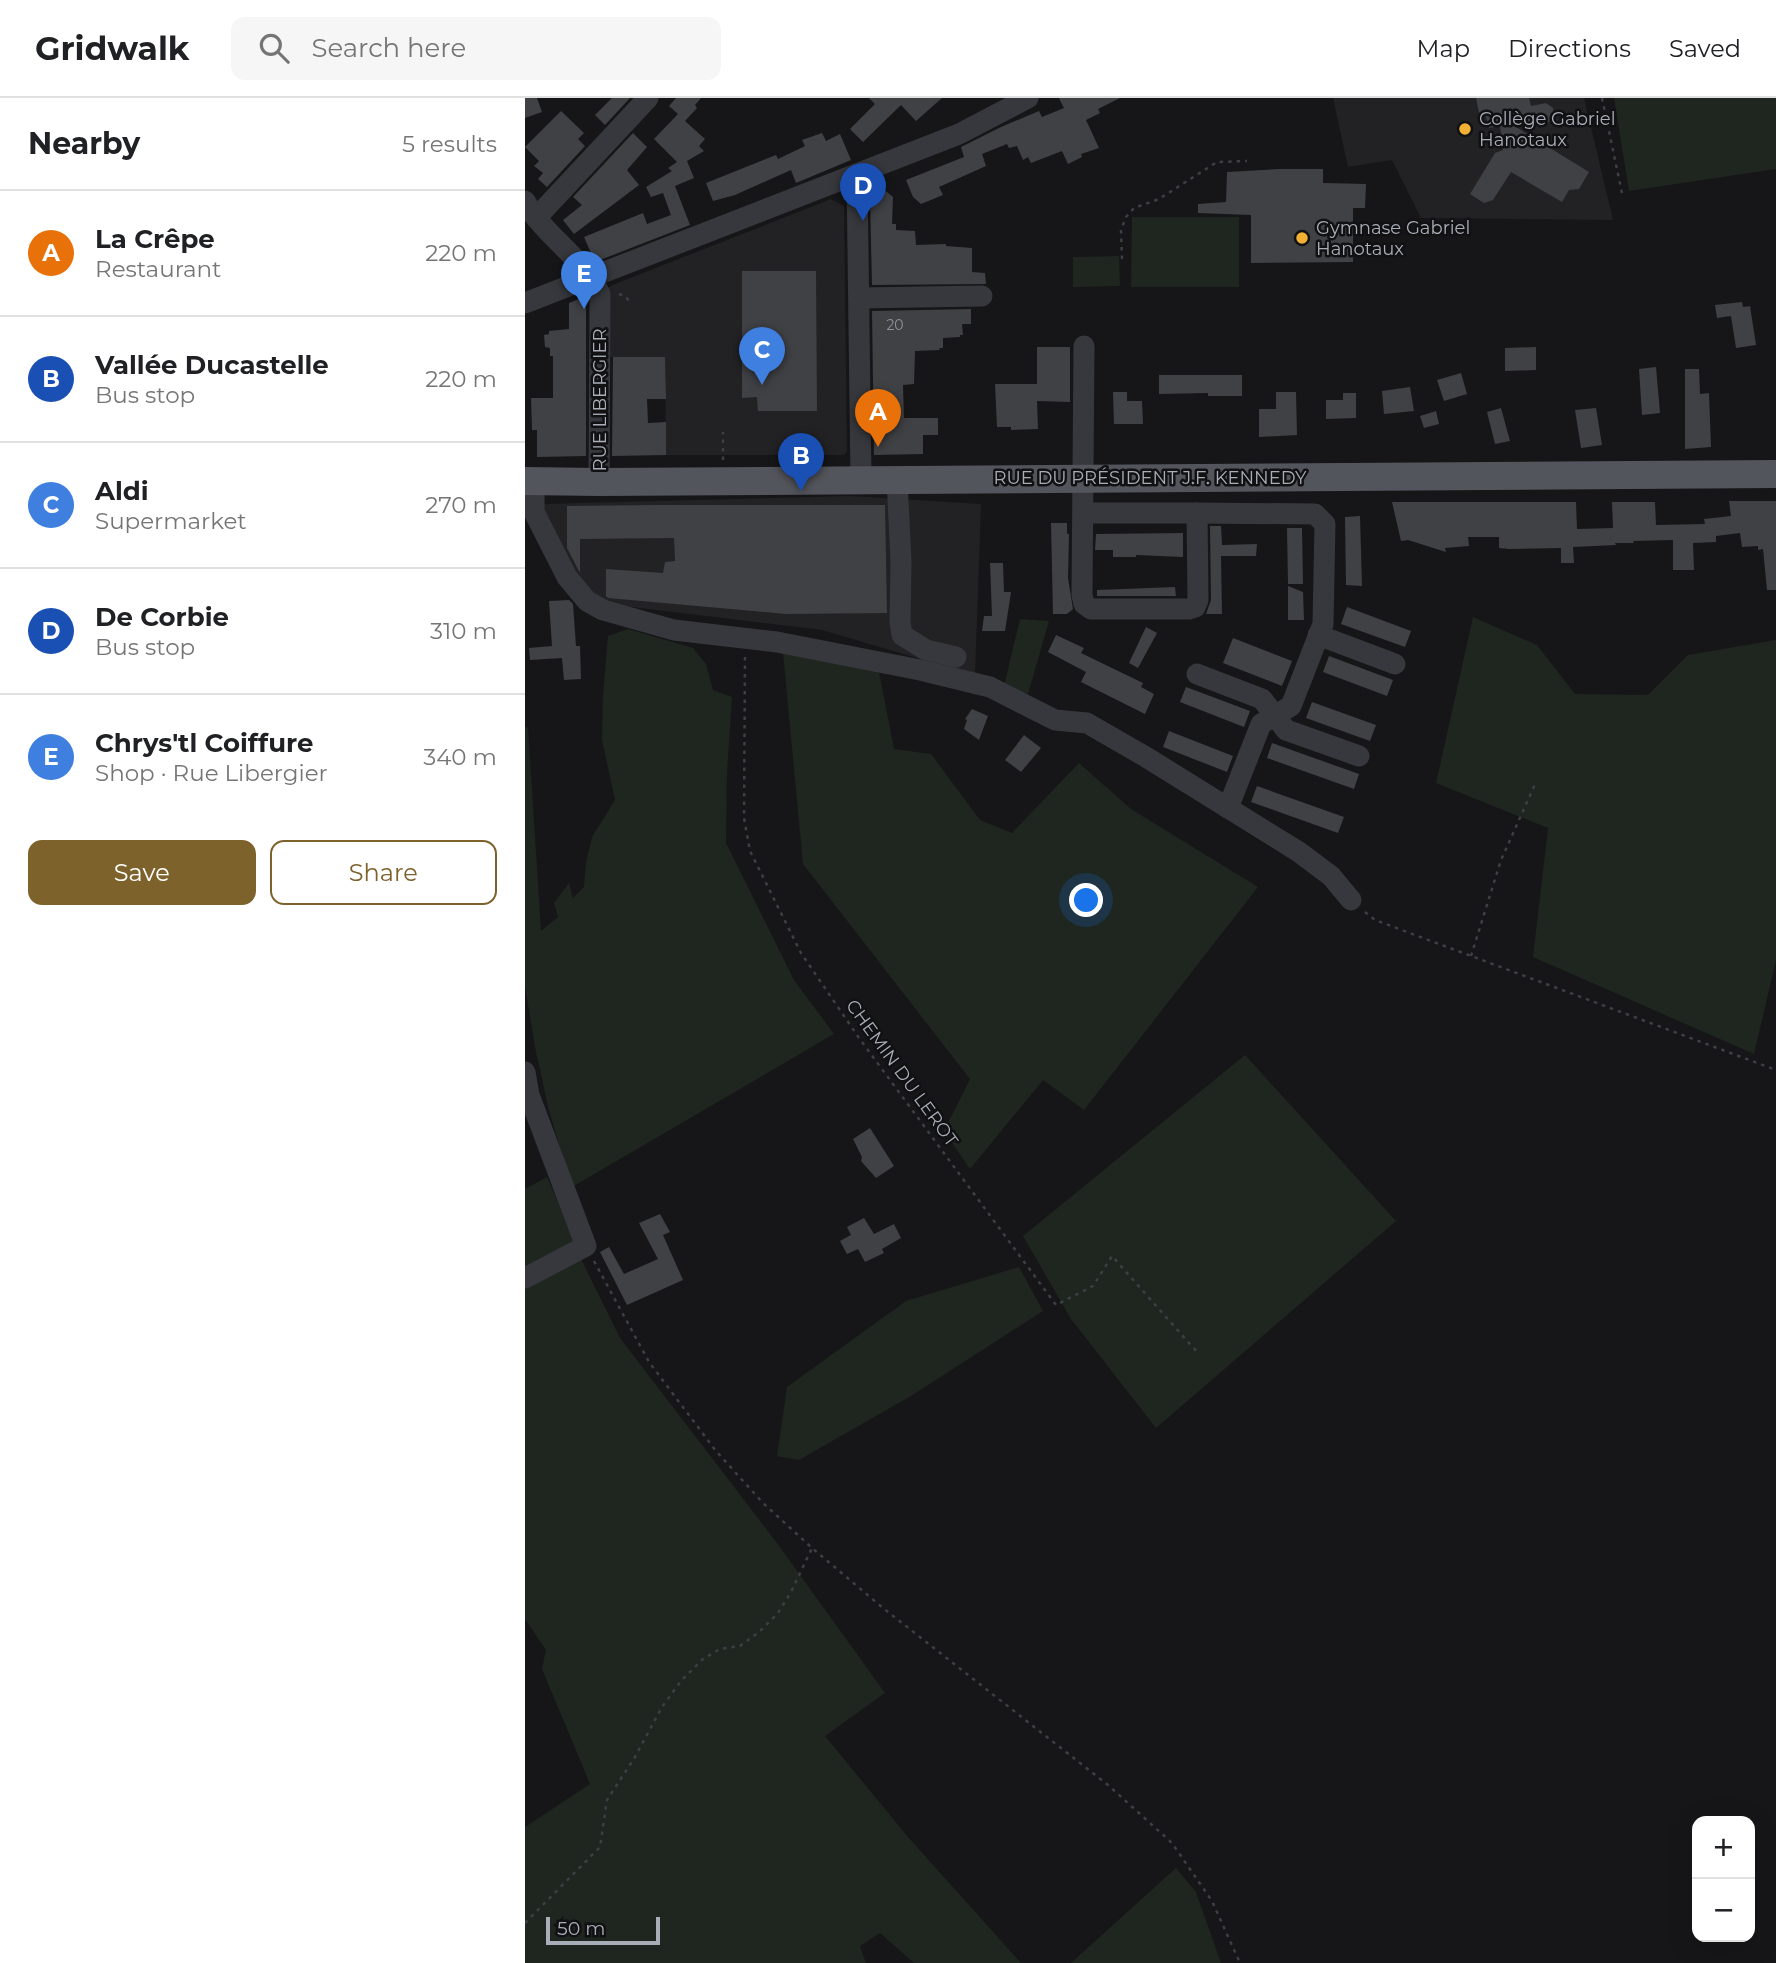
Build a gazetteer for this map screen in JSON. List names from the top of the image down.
{
  "streets": {
    "main road": ["RUE DU PRÉSIDENT J.F. KENNEDY"],
    "street": ["RUE LIBERGIER"],
    "path": ["CHEMIN DU LEROT"]
  },
  "crossings": [
    ["RUE LIBERGIER", "RUE DU PRÉSIDENT J.F. KENNEDY"]
  ],
  "places": ["Collège Gabriel Hanotaux", "Gymnase Gabriel Hanotaux"],
  "house_numbers": ["20"],
  "scale_bar": "50 m",
  "page": {
    "header": "Gridwalk",
    "search": "Search here",
    "nav": ["Map", "Directions", "Saved"],
    "heading": ["Nearby", "5 results"],
    "pins": [
      "D",
      "E",
      "C",
      "A",
      "B"
    ],
    "list": [
      {
        "mark": "A",
        "name": "La Crêpe",
        "note": "Restaurant",
        "value": "220 m"
      },
      {
        "mark": "B",
        "name": "Vallée Ducastelle",
        "note": "Bus stop",
        "value": "220 m"
      },
      {
        "mark": "C",
        "name": "Aldi",
        "note": "Supermarket",
        "value": "270 m"
      },
      {
        "mark": "D",
        "name": "De Corbie",
        "note": "Bus stop",
        "value": "310 m"
      },
      {
        "mark": "E",
        "name": "Chrys'tl Coiffure",
        "note": "Shop · Rue Libergier",
        "value": "340 m"
      }
    ],
    "buttons": ["Save", "Share"],
    "map_buttons": ["+", "−"],
    "scale": "50 m"
  }
}
